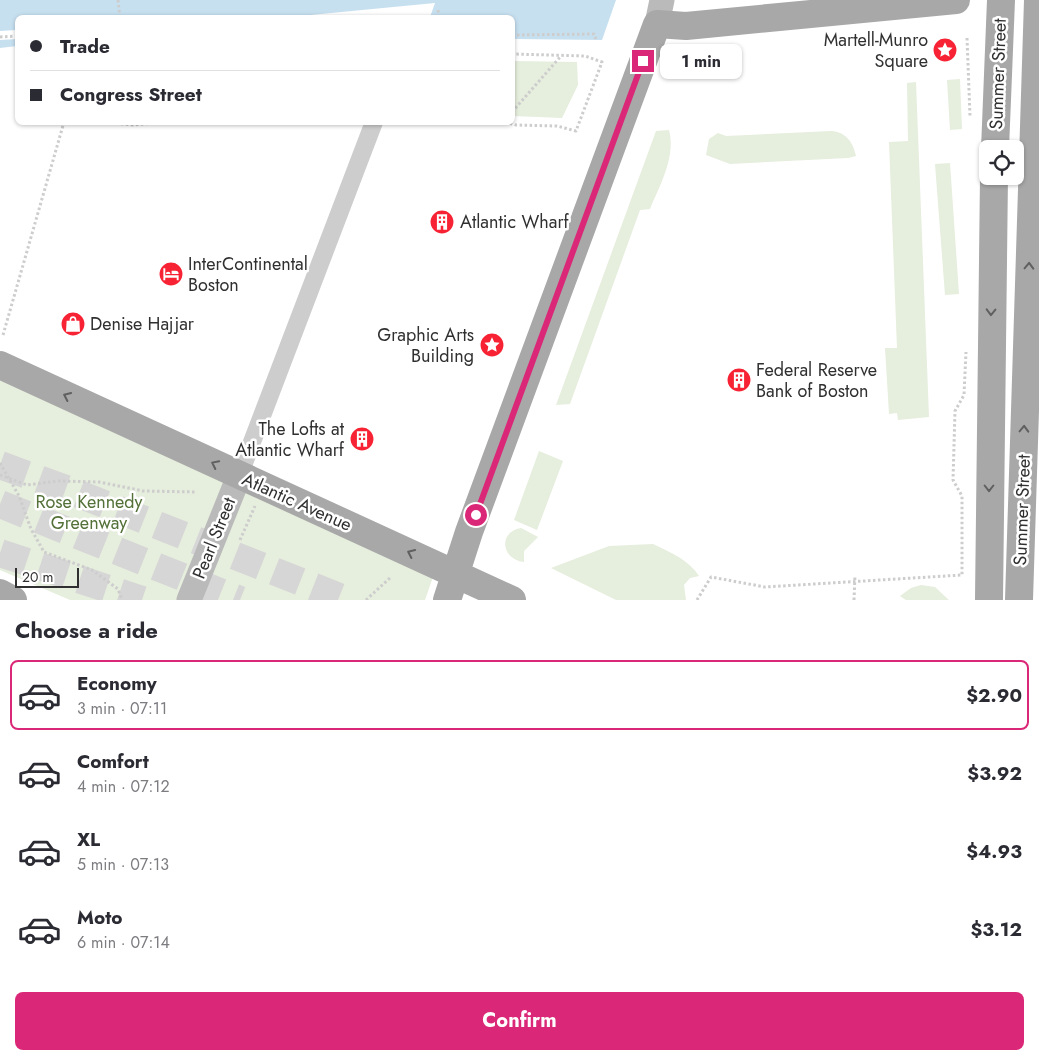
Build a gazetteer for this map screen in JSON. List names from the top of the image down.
{
  "streets": {
    "main road": ["Summer Street", "Atlantic Avenue", "Pearl Street"]
  },
  "crossings": [
    ["Atlantic Avenue", "Pearl Street"]
  ],
  "one_way": ["Atlantic Avenue"],
  "parks": ["Rose Kennedy Greenway"],
  "places": {
    "place": ["Martell-Munro Square", "Graphic Arts Building"],
    "building": ["Atlantic Wharf", "Federal Reserve Bank of Boston", "The Lofts at Atlantic Wharf"],
    "hotel": ["InterContinental Boston"],
    "shop": ["Denise Hajjar"]
  },
  "scale_bar": "20 m",
  "page": {
    "banner": ["Trade", "Congress Street"],
    "bubble": "1 min",
    "scale": "20 m",
    "heading": "Choose a ride",
    "list": [
      {
        "name": "Economy",
        "note": "3 min · 07:11",
        "value": "$2.90"
      },
      {
        "name": "Comfort",
        "note": "4 min · 07:12",
        "value": "$3.92"
      },
      {
        "name": "XL",
        "note": "5 min · 07:13",
        "value": "$4.93"
      },
      {
        "name": "Moto",
        "note": "6 min · 07:14",
        "value": "$3.12"
      }
    ],
    "buttons": "Confirm"
  }
}
